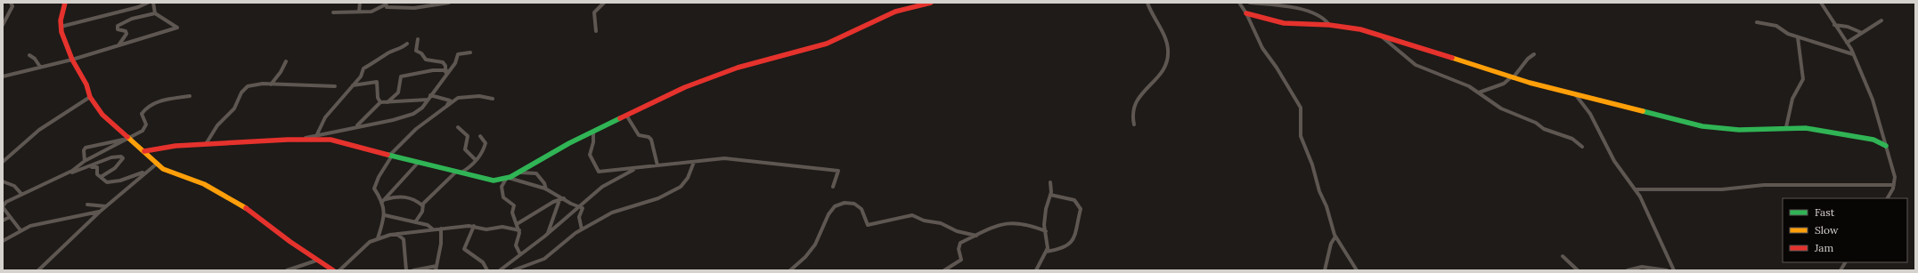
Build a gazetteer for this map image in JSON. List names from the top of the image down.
{
  "legend": ["Fast", "Slow", "Jam"]
}
